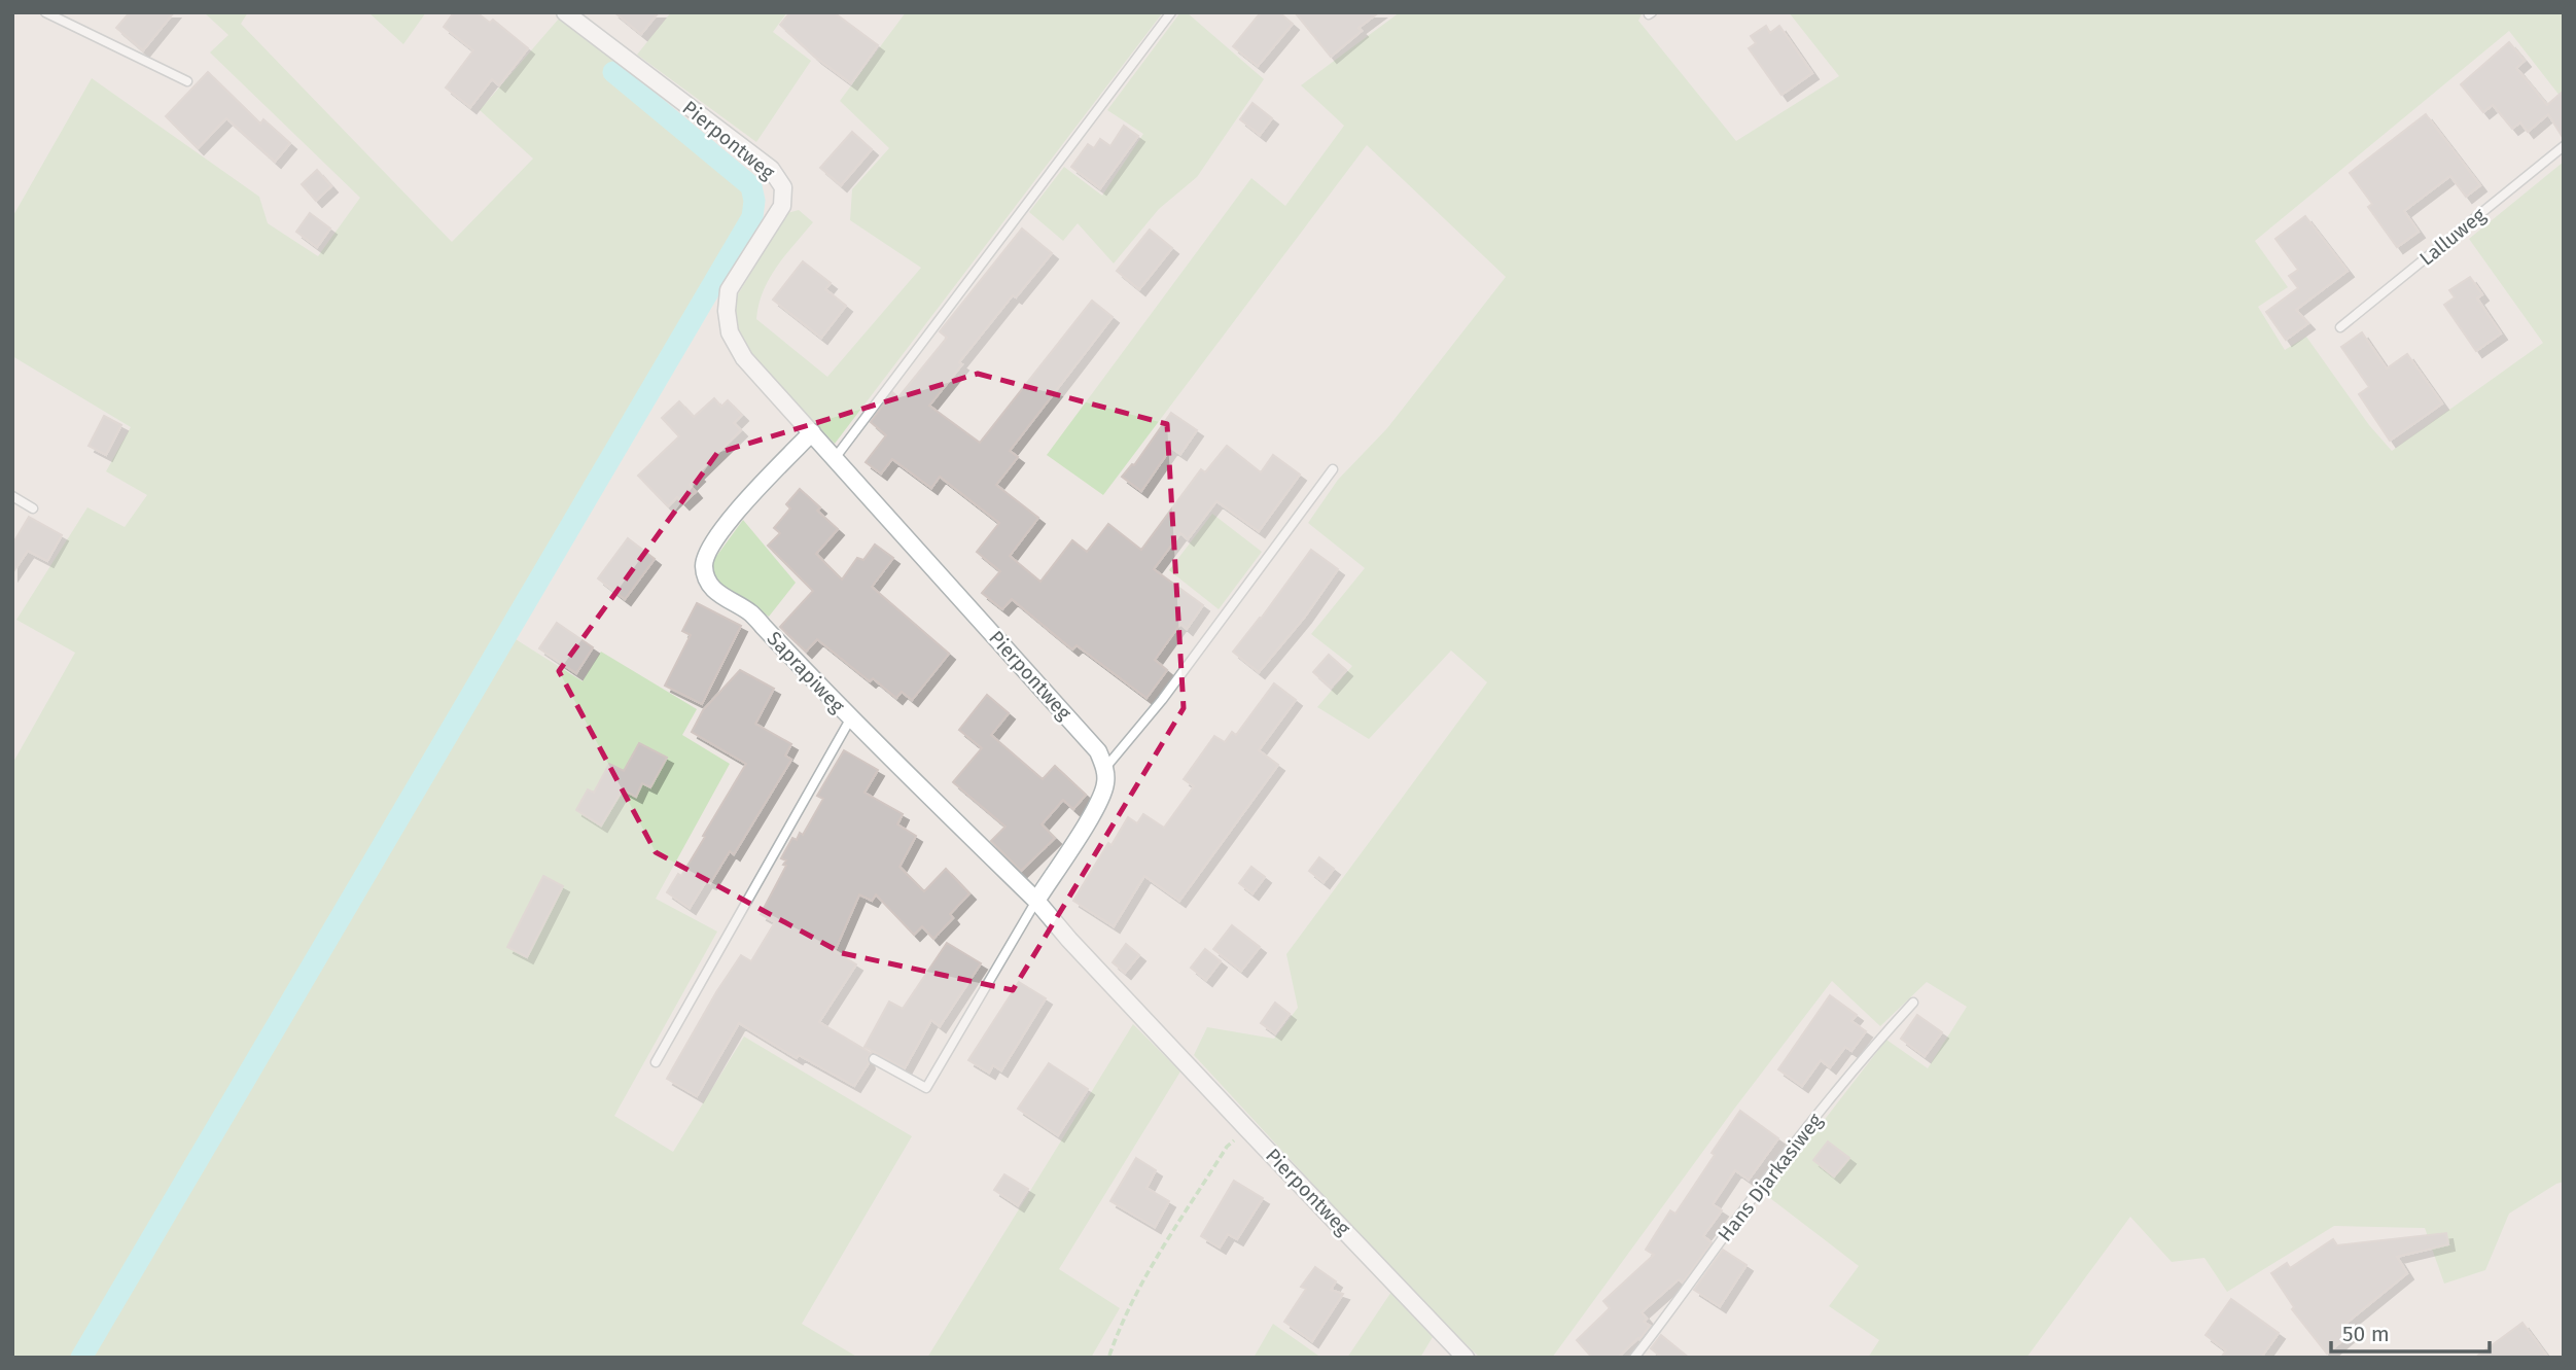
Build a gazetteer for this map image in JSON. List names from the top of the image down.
{
  "streets": {
    "street": ["Pierpontweg", "Saprapiweg"],
    "lane": ["Lalluweg", "Hans Djarkasiweg"]
  },
  "crossings": [
    ["Pierpontweg", "Saprapiweg"]
  ],
  "scale_bar": "50 m"
}
